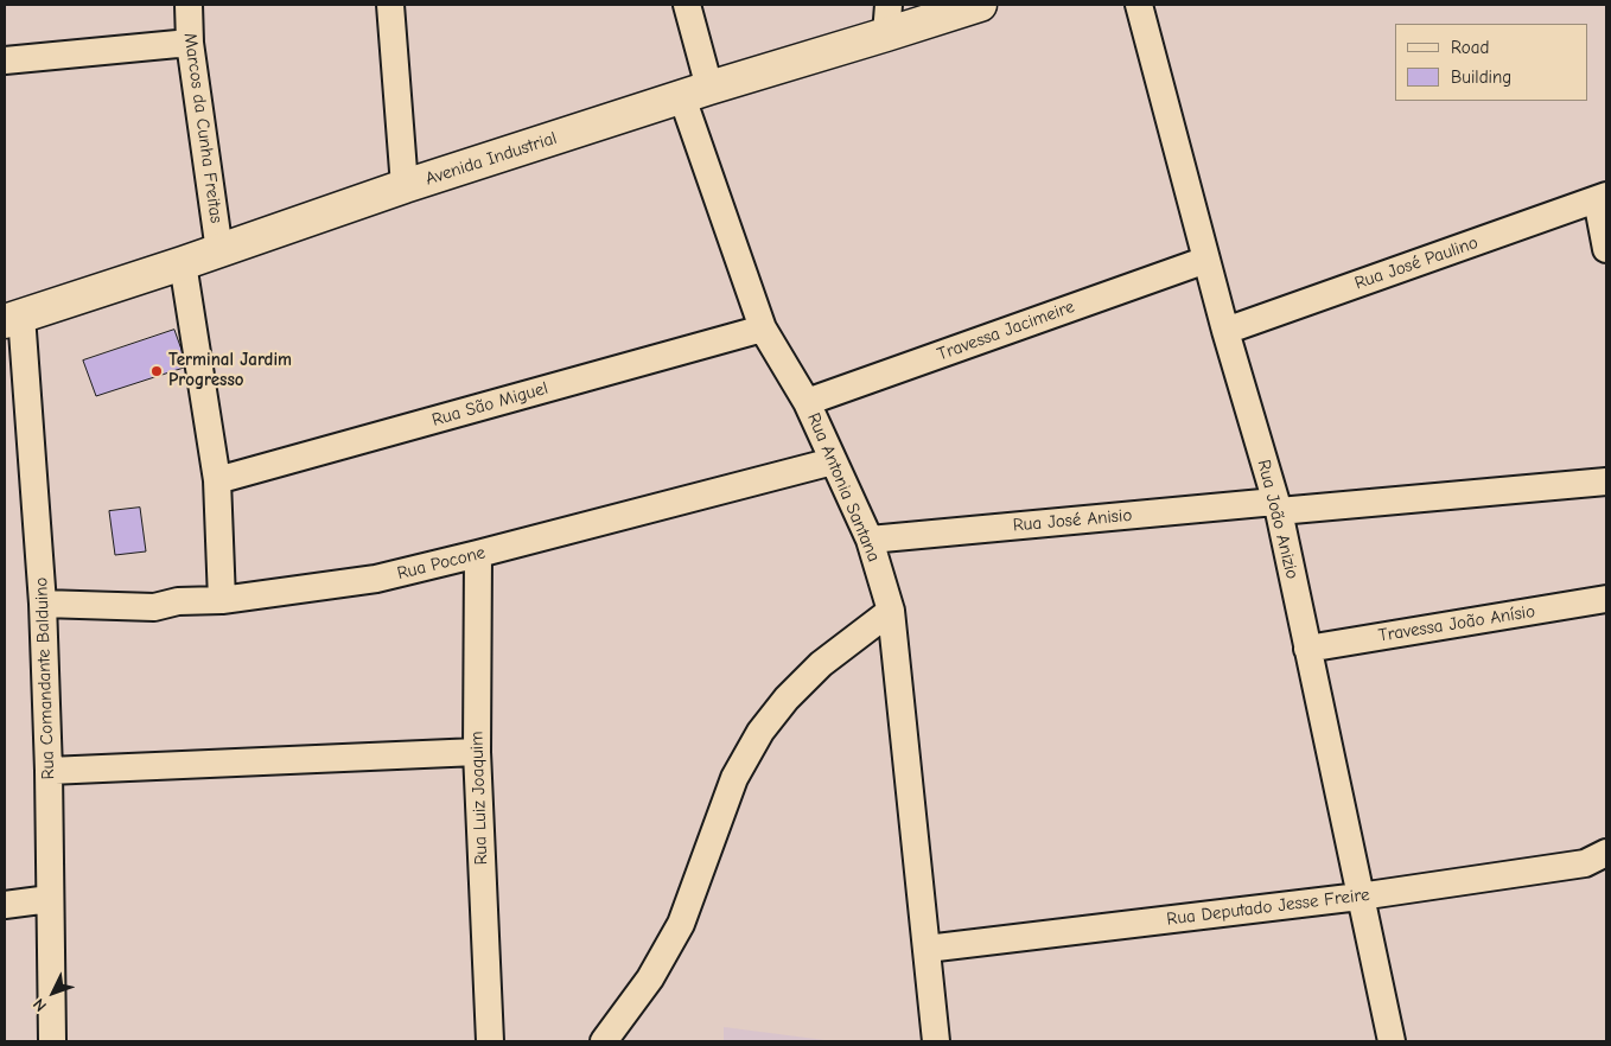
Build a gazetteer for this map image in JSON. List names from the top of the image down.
{
  "streets": {
    "street": [
      "Marcos da Cunha Freitas",
      "Avenida Industrial",
      "Rua José Paulino",
      "Travessa Jacimeire",
      "Rua São Miguel",
      "Rua Antonia Santana",
      "Rua João Anizio",
      "Rua José Anisio",
      "Rua Pocone",
      "Travessa João Anísio",
      "Rua Comandante Balduino",
      "Rua Luiz Joaquim",
      "Rua Deputado Jesse Freire"
    ]
  },
  "crossings": [
    ["Marcos da Cunha Freitas", "Avenida Industrial"],
    ["Avenida Industrial", "Rua Antonia Santana"],
    ["Avenida Industrial", "Rua Comandante Balduino"],
    ["Rua José Paulino", "Rua João Anizio"],
    ["Travessa Jacimeire", "Rua Antonia Santana"],
    ["Travessa Jacimeire", "Rua João Anizio"],
    ["Rua São Miguel", "Rua Antonia Santana"],
    ["Rua Antonia Santana", "Rua José Anisio"],
    ["Rua Antonia Santana", "Rua Pocone"],
    ["Rua Antonia Santana", "Rua Deputado Jesse Freire"],
    ["Rua João Anizio", "Rua José Anisio"],
    ["Rua João Anizio", "Travessa João Anísio"],
    ["Rua João Anizio", "Rua Deputado Jesse Freire"],
    ["Rua Pocone", "Rua Comandante Balduino"],
    ["Rua Pocone", "Rua Luiz Joaquim"]
  ],
  "places": ["Terminal Jardim Progresso"],
  "legend": ["Road", "Building"],
  "north": "bottom left"
}
